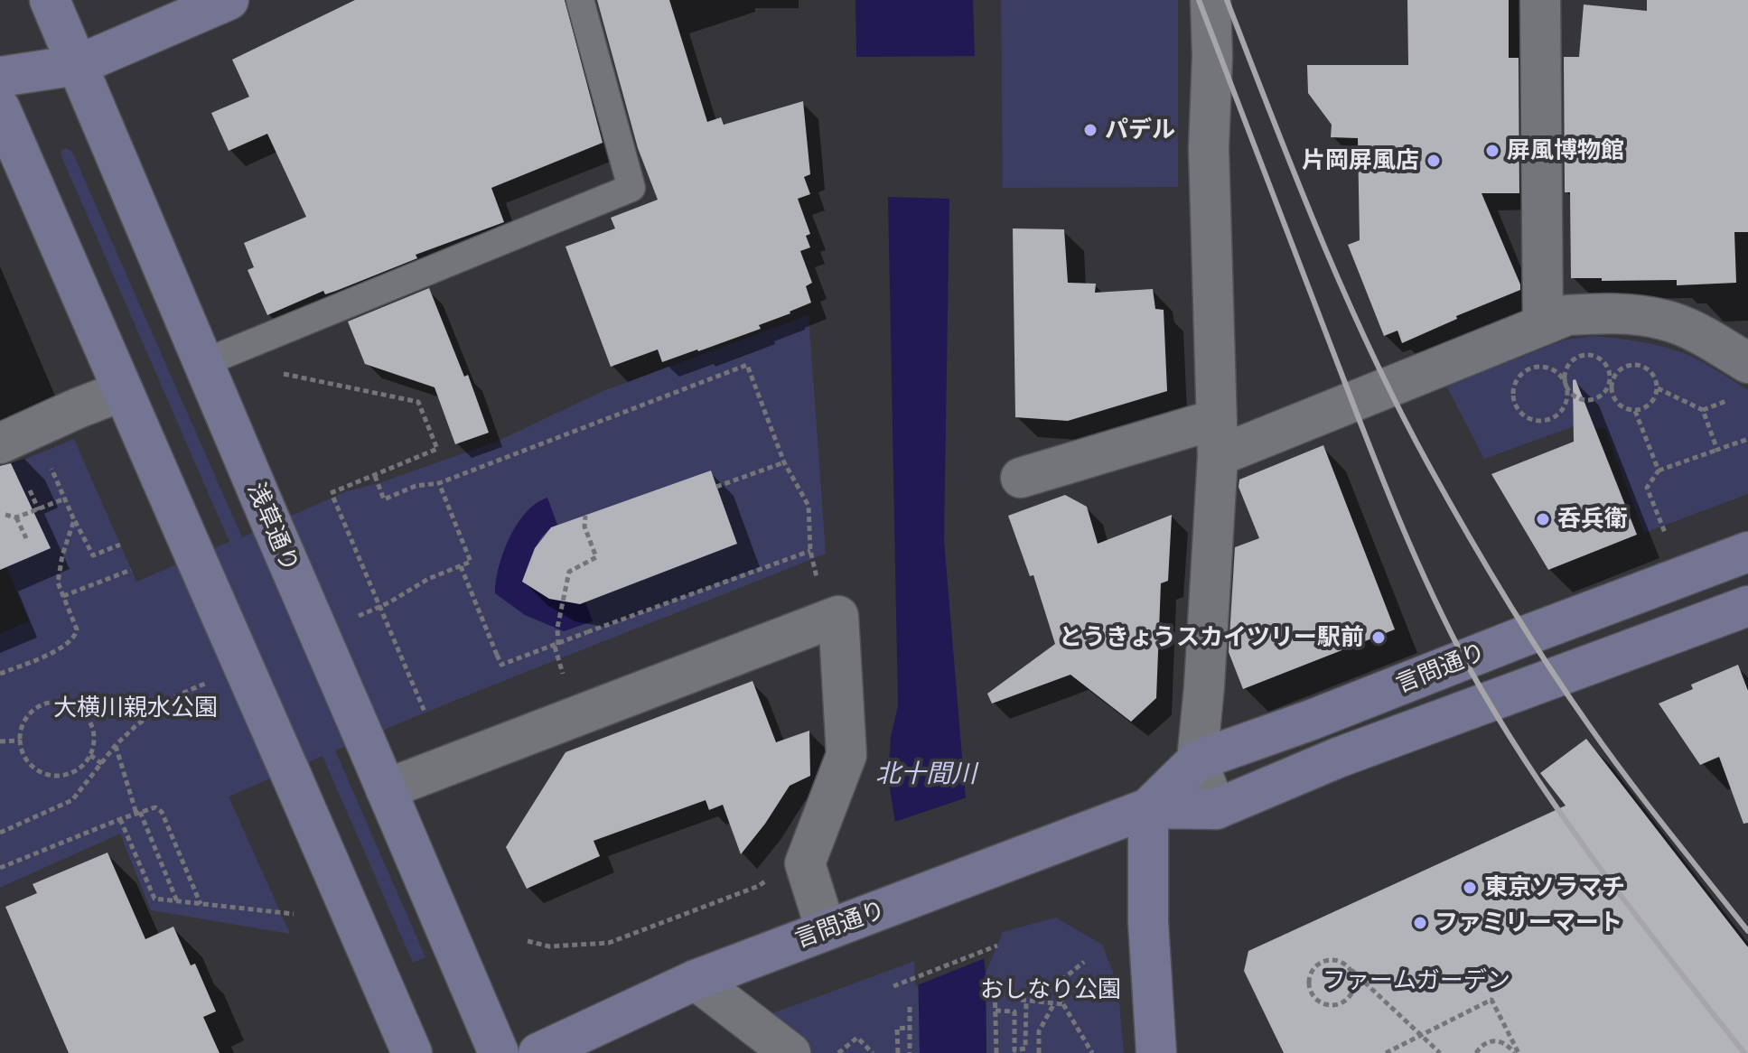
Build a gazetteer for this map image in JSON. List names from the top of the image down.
{
  "streets": {
    "street": ["浅草通り", "言問通り"]
  },
  "water": ["北十間川"],
  "parks": ["大横川親水公園", "ファームガーデン", "おしなり公園"],
  "places": [
    "パデル",
    "屏風博物館",
    "片岡屏風店",
    "呑兵衛",
    "とうきょうスカイツリー駅前",
    "東京ソラマチ",
    "ファミリーマート"
  ]
}
